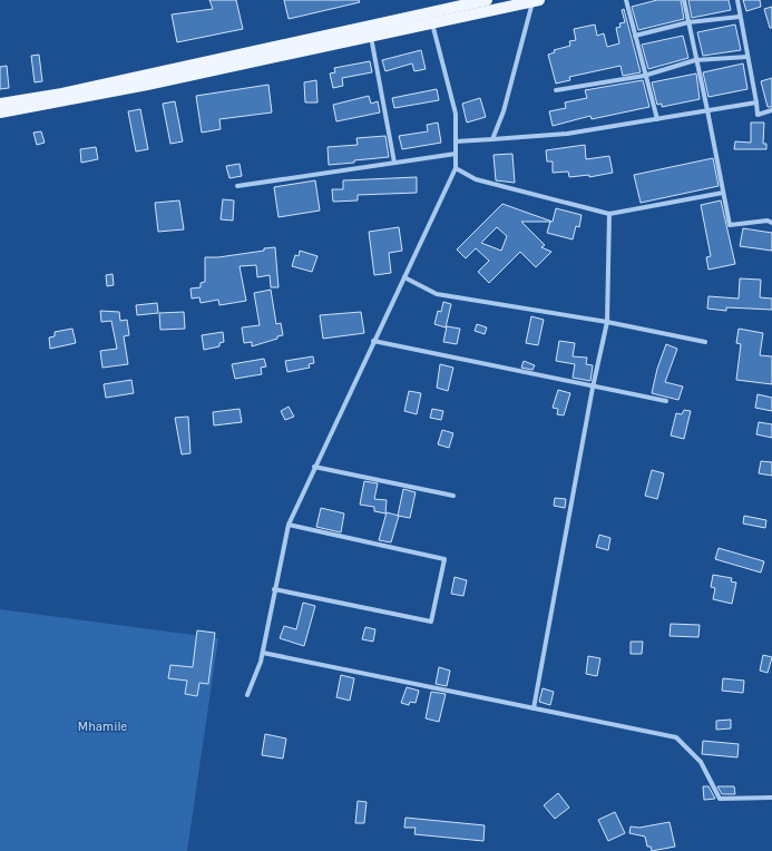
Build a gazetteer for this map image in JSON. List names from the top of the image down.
{
  "parks": ["Mhamile"]
}
